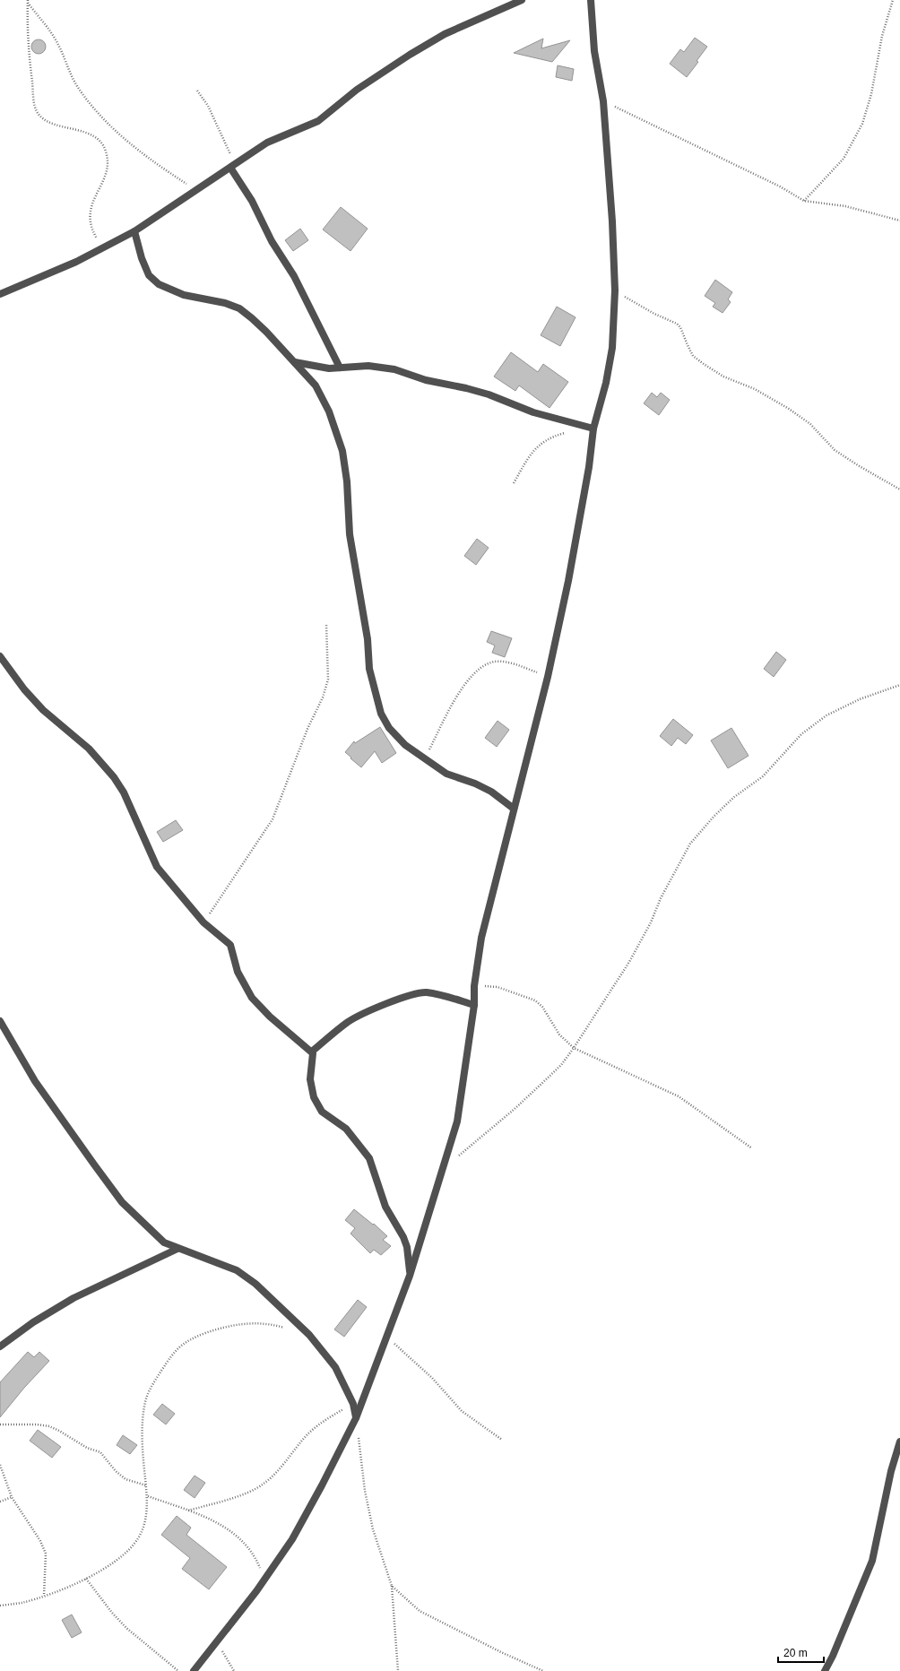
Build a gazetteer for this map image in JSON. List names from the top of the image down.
{
  "scale_bar": "20 m"
}
